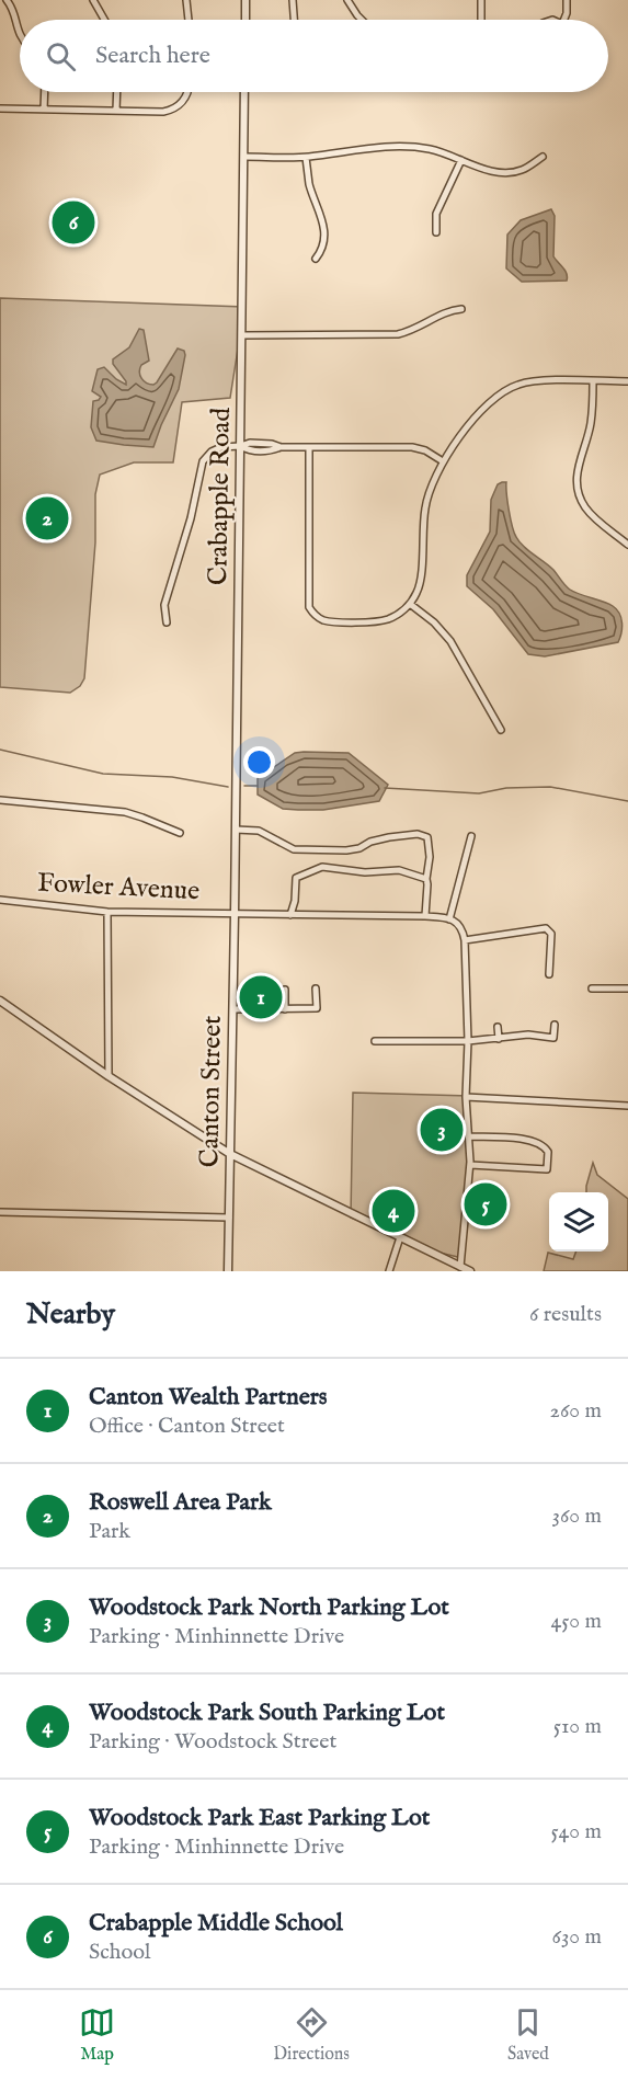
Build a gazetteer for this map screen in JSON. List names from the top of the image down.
{
  "streets": {
    "street": ["Crabapple Road", "Fowler Avenue", "Canton Street"]
  },
  "crossings": [
    ["Crabapple Road", "Fowler Avenue"],
    ["Crabapple Road", "Canton Street"],
    ["Fowler Avenue", "Canton Street"]
  ],
  "page": {
    "search": "Search here",
    "pins": [
      "6",
      "2",
      "1",
      "3",
      "5",
      "4"
    ],
    "heading": ["Nearby", "6 results"],
    "list": [
      {
        "mark": "1",
        "name": "Canton Wealth Partners",
        "note": "Office · Canton Street",
        "value": "260 m"
      },
      {
        "mark": "2",
        "name": "Roswell Area Park",
        "note": "Park",
        "value": "360 m"
      },
      {
        "mark": "3",
        "name": "Woodstock Park North Parking Lot",
        "note": "Parking · Minhinnette Drive",
        "value": "450 m"
      },
      {
        "mark": "4",
        "name": "Woodstock Park South Parking Lot",
        "note": "Parking · Woodstock Street",
        "value": "510 m"
      },
      {
        "mark": "5",
        "name": "Woodstock Park East Parking Lot",
        "note": "Parking · Minhinnette Drive",
        "value": "540 m"
      },
      {
        "mark": "6",
        "name": "Crabapple Middle School",
        "note": "School",
        "value": "630 m"
      }
    ],
    "nav": ["Map", "Directions", "Saved"]
  }
}
